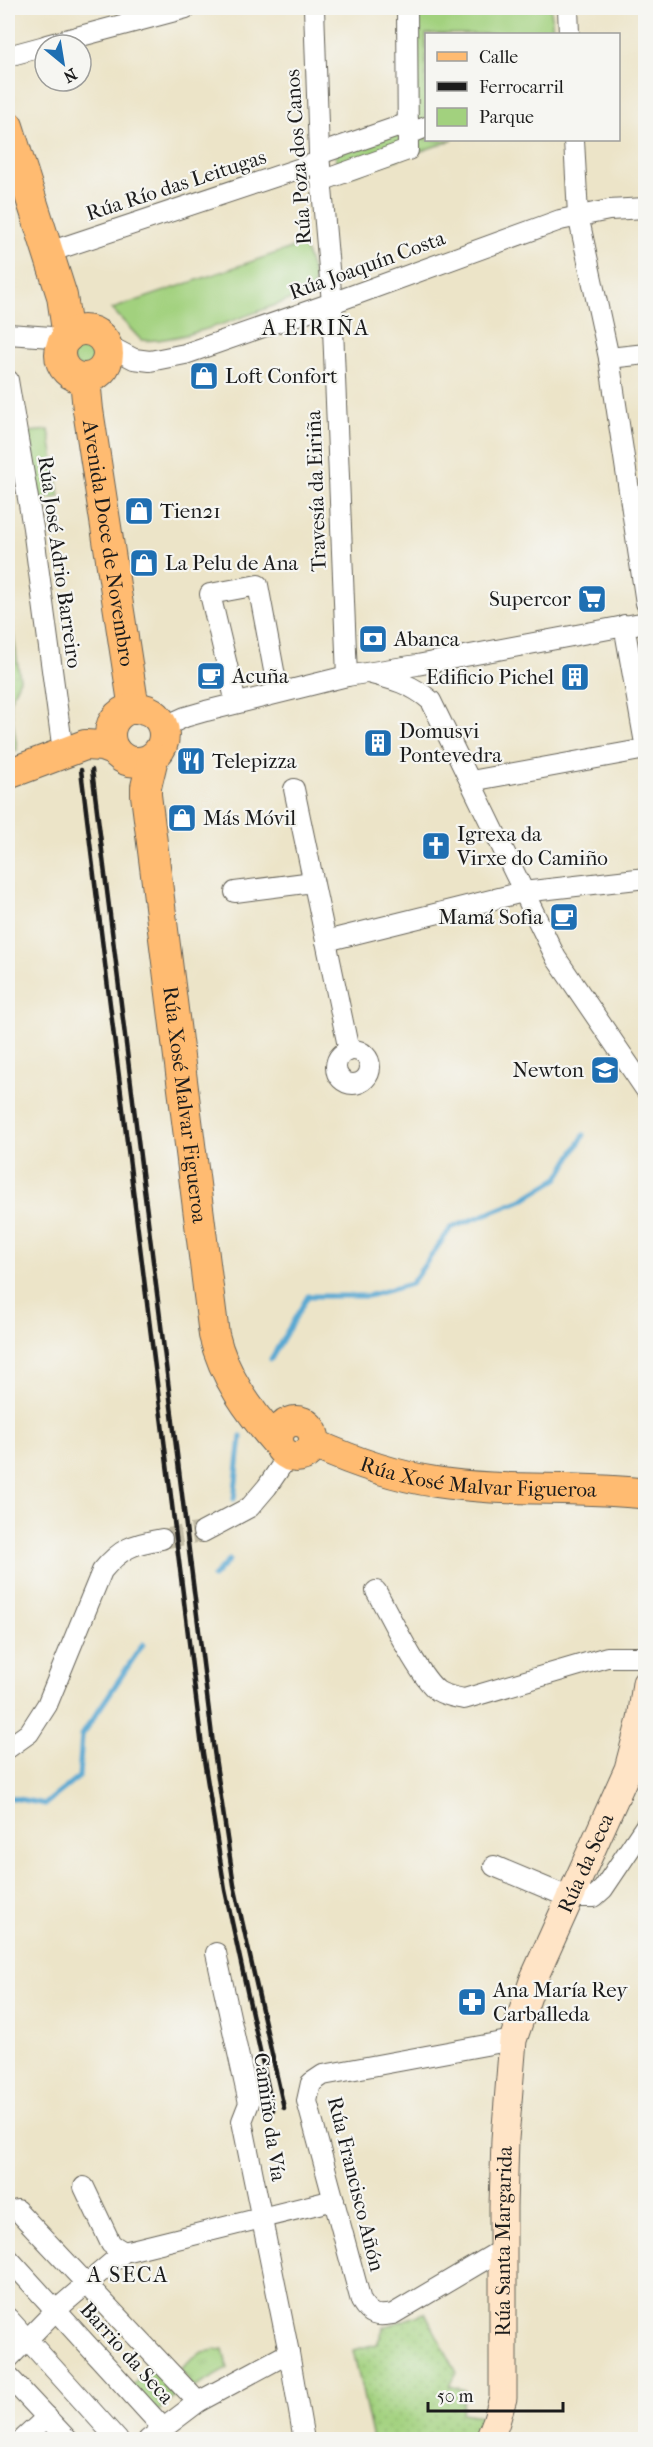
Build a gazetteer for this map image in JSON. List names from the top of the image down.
{
  "streets": {
    "main road": ["Avenida Doce de Novembro", "Rúa Xosé Malvar Figueroa"],
    "street": [
      "Rúa Poza dos Canos",
      "Rúa Río das Leitugas",
      "Rúa Joaquín Costa",
      "Travesía da Eiriña",
      "Rúa José Adrio Barreiro",
      "Rúa da Seca",
      "Camiño da Vía",
      "Rúa Francisco Añón",
      "Rúa Santa Margarida",
      "Barrio da Seca"
    ]
  },
  "crossings": [
    ["Rúa Poza dos Canos", "Rúa Río das Leitugas"],
    ["Rúa Poza dos Canos", "Rúa Joaquín Costa"],
    ["Rúa Poza dos Canos", "Travesía da Eiriña"],
    ["Rúa Joaquín Costa", "Travesía da Eiriña"],
    ["Rúa Joaquín Costa", "Avenida Doce de Novembro"],
    ["Avenida Doce de Novembro", "Rúa Xosé Malvar Figueroa"],
    ["Rúa da Seca", "Rúa Francisco Añón"],
    ["Rúa da Seca", "Rúa Santa Margarida"],
    ["Camiño da Vía", "Barrio da Seca"],
    ["Rúa Francisco Añón", "Rúa Santa Margarida"],
    ["Rúa Francisco Añón", "Barrio da Seca"]
  ],
  "districts": ["A EIRIÑA", "A SECA"],
  "places": {
    "shop": [
      "Loft Confort",
      "Tien21",
      "La Pelu de Ana",
      "Más Móvil"
    ],
    "supermarket": ["Supercor"],
    "bank": ["Abanca"],
    "cafe": ["Acuña", "Mamá Sofìa"],
    "building": ["Edificio Pichel", "Domusvi Pontevedra"],
    "restaurant": ["Telepizza"],
    "church": ["Igrexa da Virxe do Camiño"],
    "school or university": ["Newton"],
    "pharmacy": ["Ana María Rey Carballeda"]
  },
  "legend": ["Calle", "Ferrocarril", "Parque"],
  "scale_bar": "50 m",
  "north": "bottom right"
}
